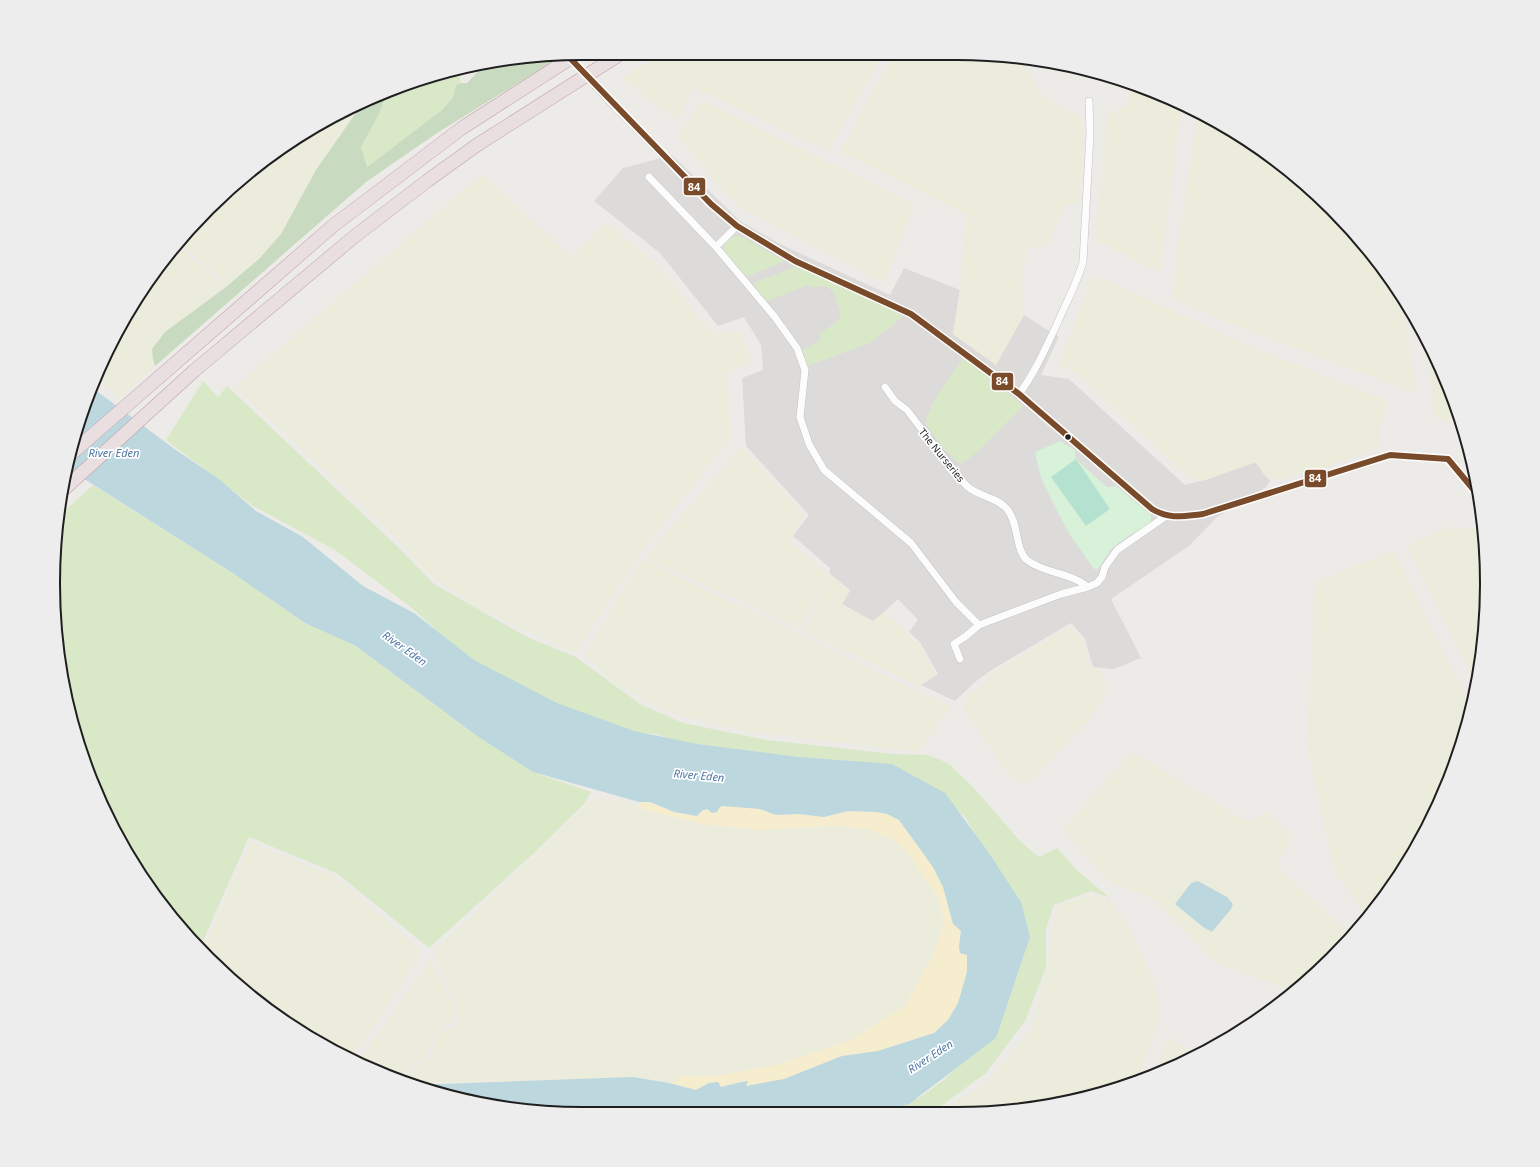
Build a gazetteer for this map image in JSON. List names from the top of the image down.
{
  "streets": {
    "street": ["The Nurseries"]
  },
  "water": ["River Eden"],
  "lines": ["transit line 84"]
}
